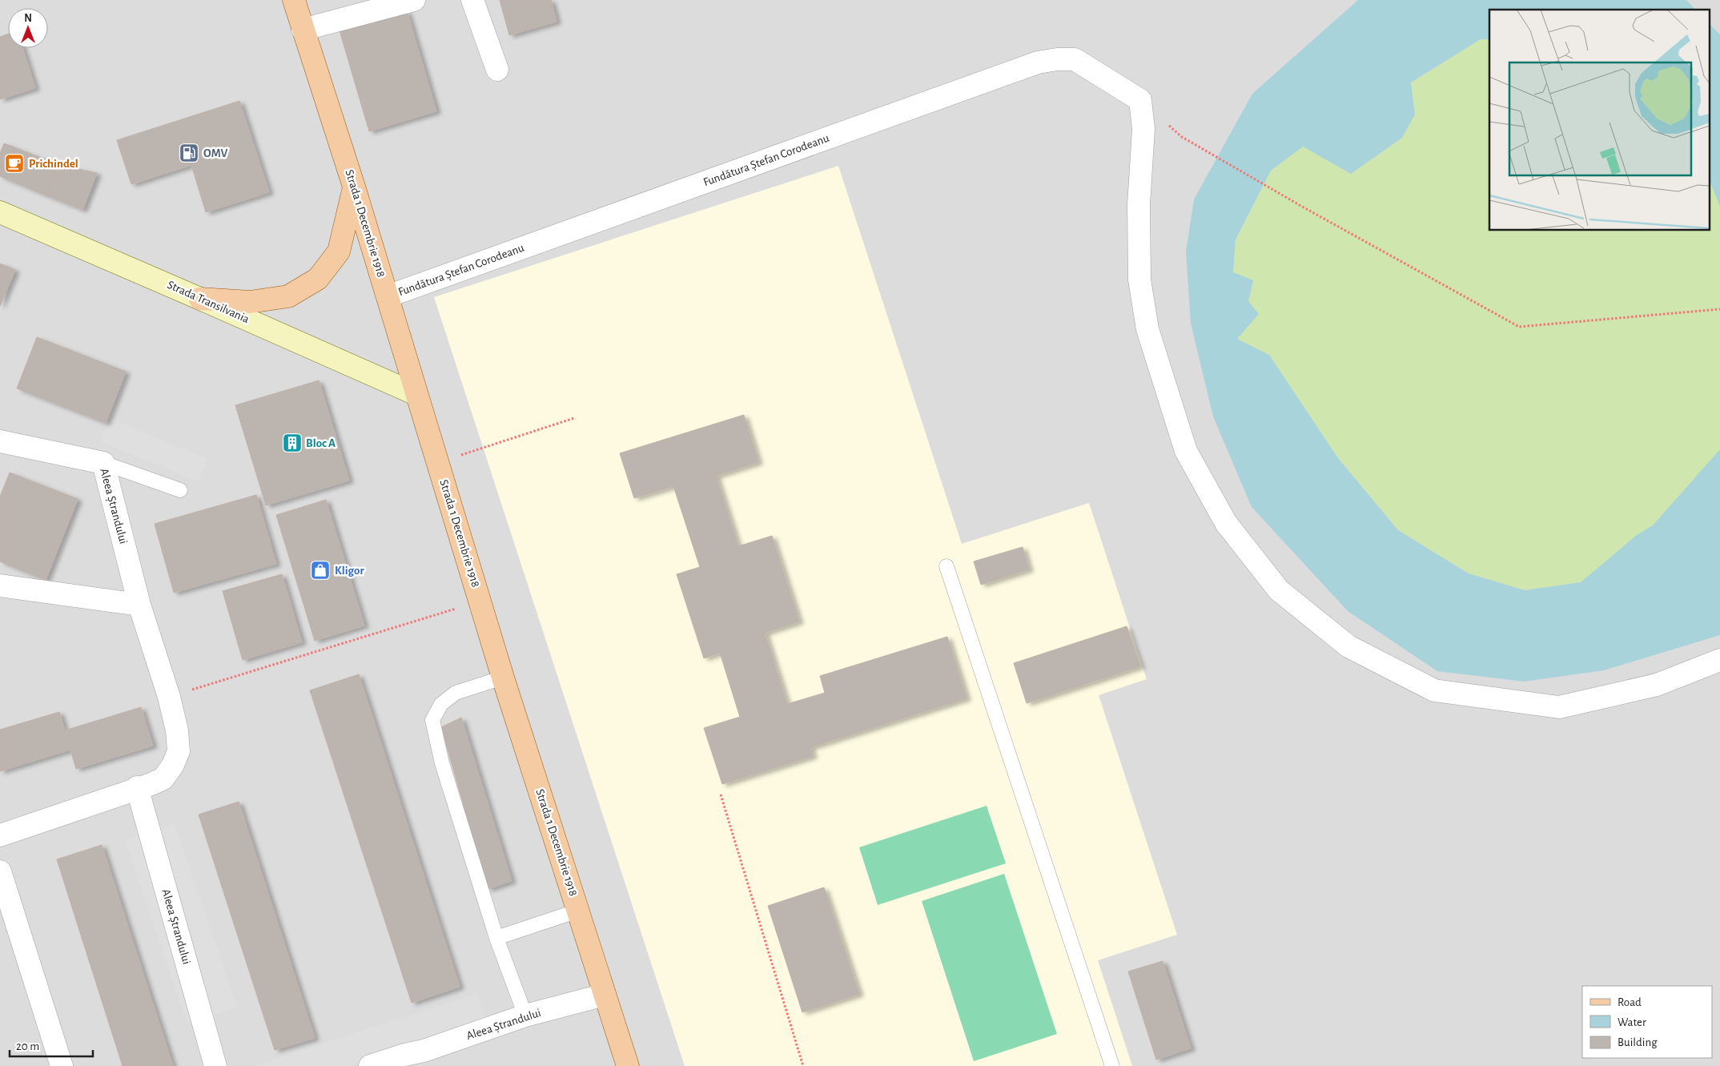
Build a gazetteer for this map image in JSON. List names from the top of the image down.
{
  "streets": {
    "main road": ["Strada 1 Decembrie 1918", "Strada Transilvania"],
    "street": ["Fundătura Ștefan Corodeanu", "Aleea Ștrandului"]
  },
  "crossings": [
    ["Fundătura Ștefan Corodeanu", "Strada 1 Decembrie 1918"],
    ["Strada 1 Decembrie 1918", "Strada Transilvania"],
    ["Strada 1 Decembrie 1918", "Aleea Ștrandului"]
  ],
  "places": {
    "fuel station": ["OMV"],
    "cafe": ["Prichindel"],
    "building": ["Bloc A"],
    "shop": ["Kligor"]
  },
  "legend": ["Road", "Water", "Building"],
  "scale_bar": "20 m",
  "north": "top"
}
